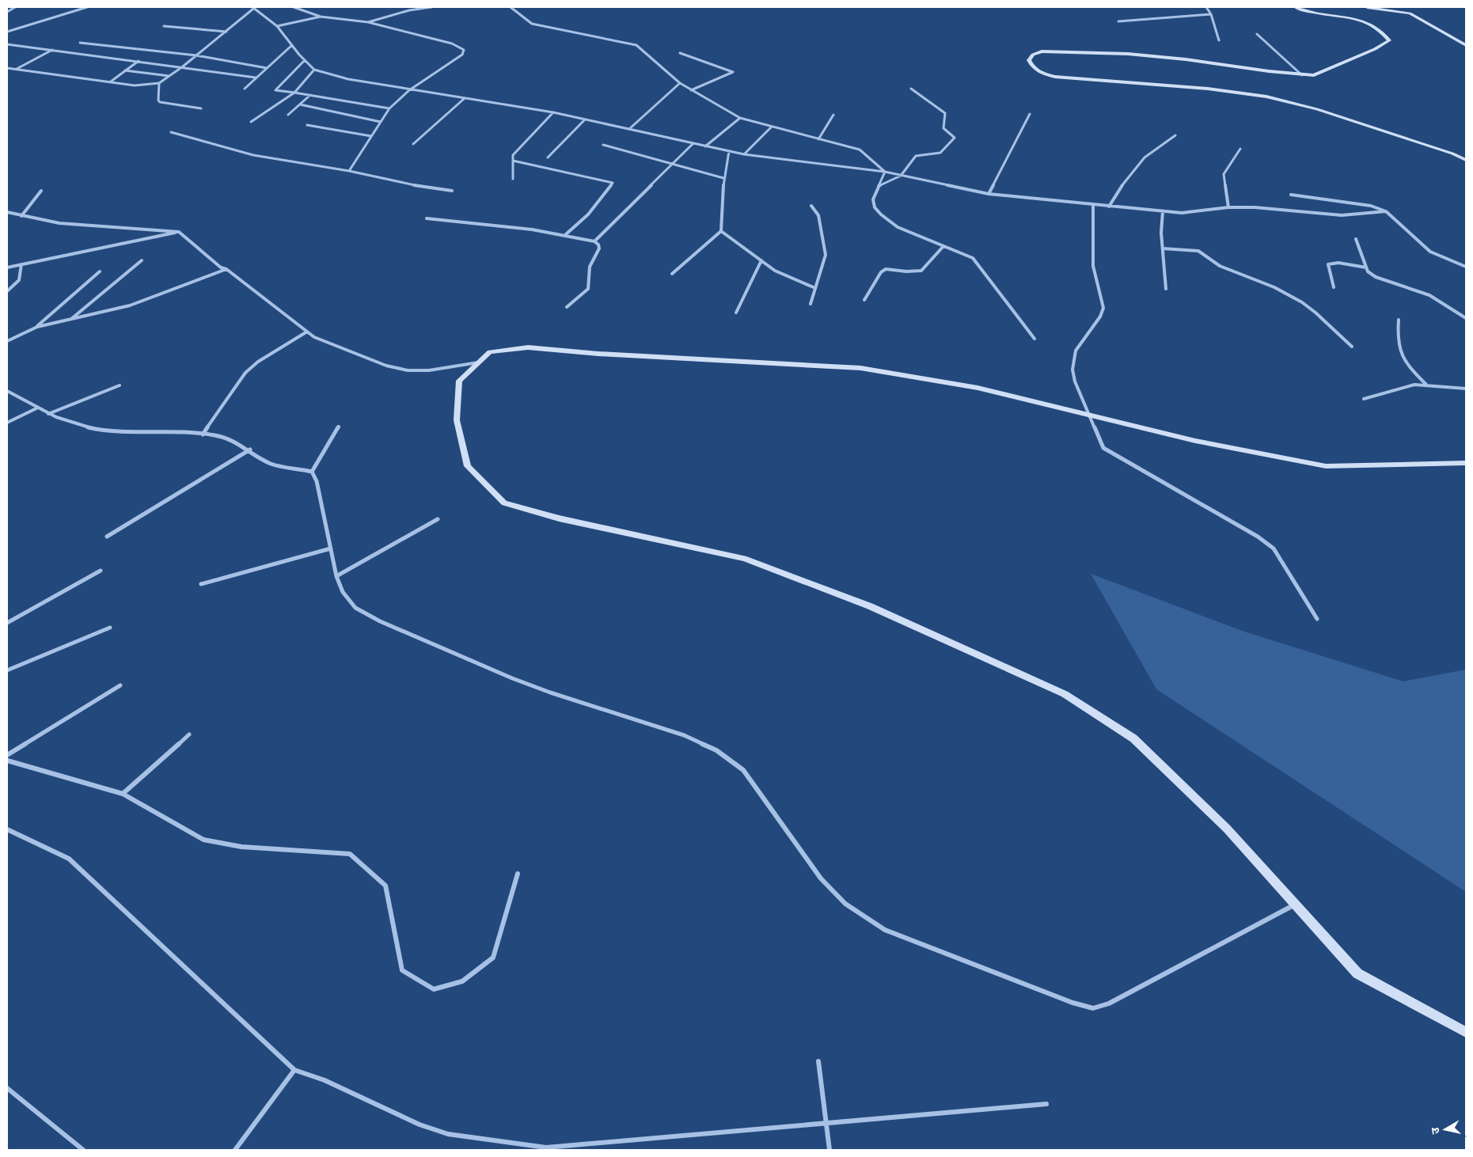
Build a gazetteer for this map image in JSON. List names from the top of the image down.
{
  "north": "left"
}
